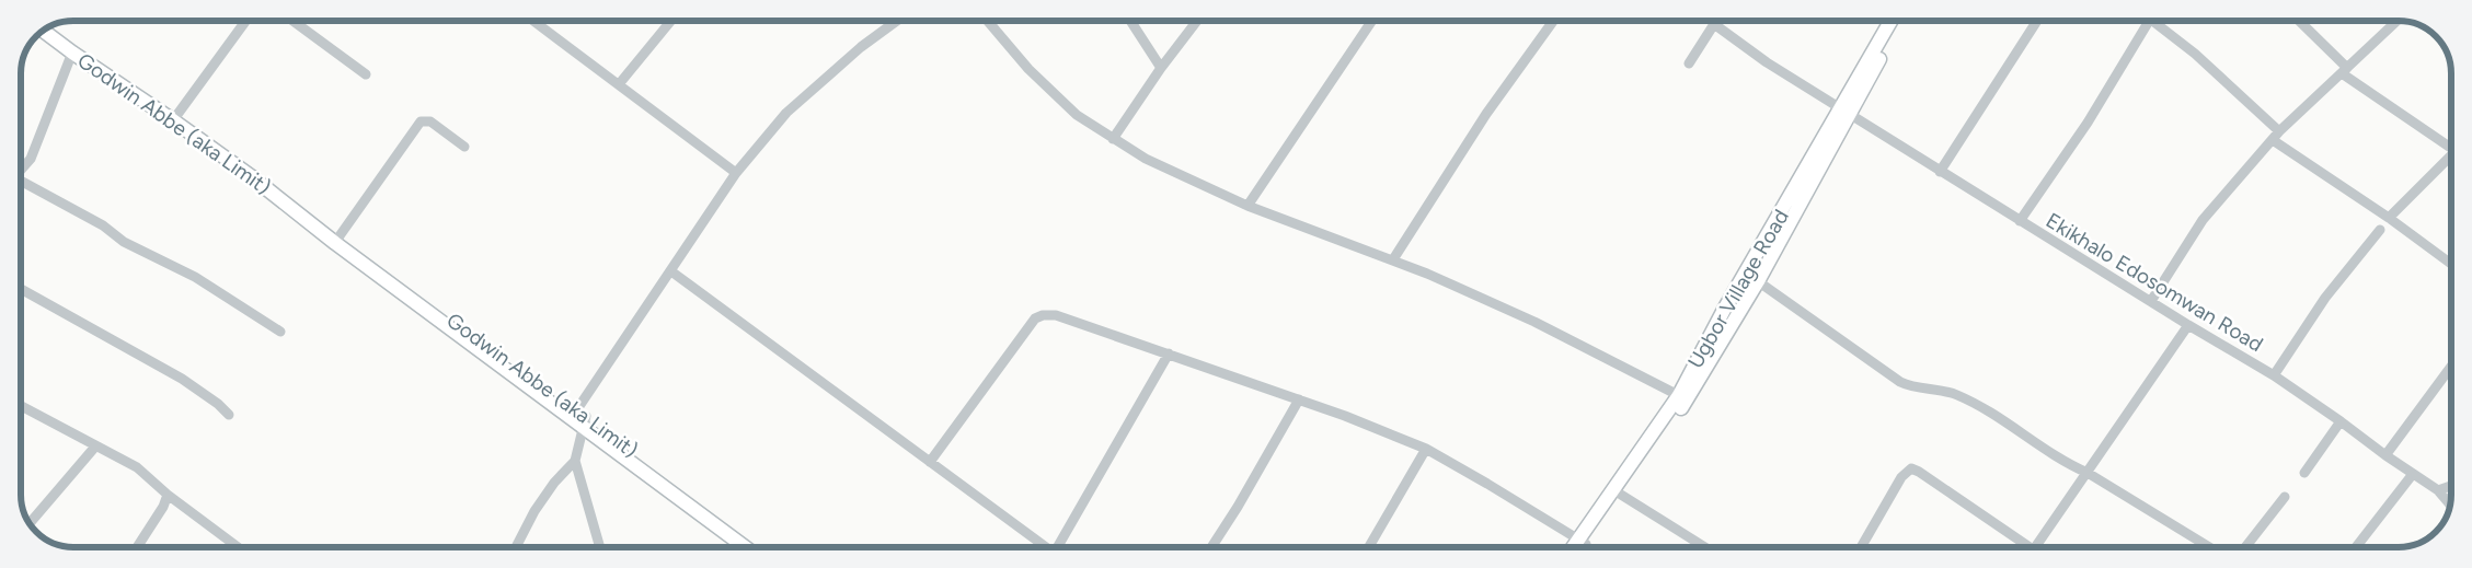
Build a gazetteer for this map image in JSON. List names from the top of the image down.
{
  "streets": {
    "street": ["Godwin Abbe (aka Limit)", "Ekikhalo Edosomwan Road", "Ugbor Village Road"]
  },
  "crossings": [
    ["Ekikhalo Edosomwan Road", "Ugbor Village Road"]
  ]
}
